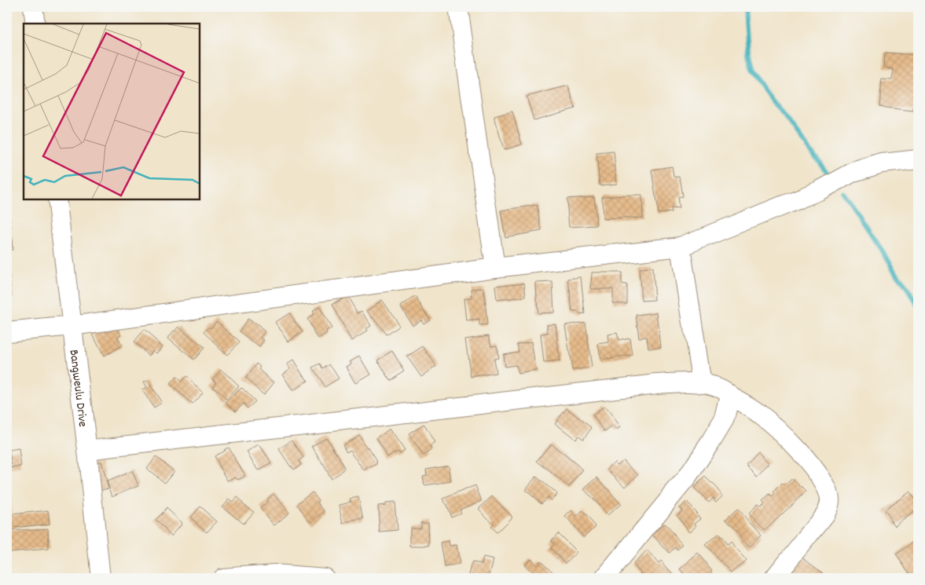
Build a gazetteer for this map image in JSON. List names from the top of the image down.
{
  "streets": {
    "street": ["Bangweulu Drive"]
  }
}
